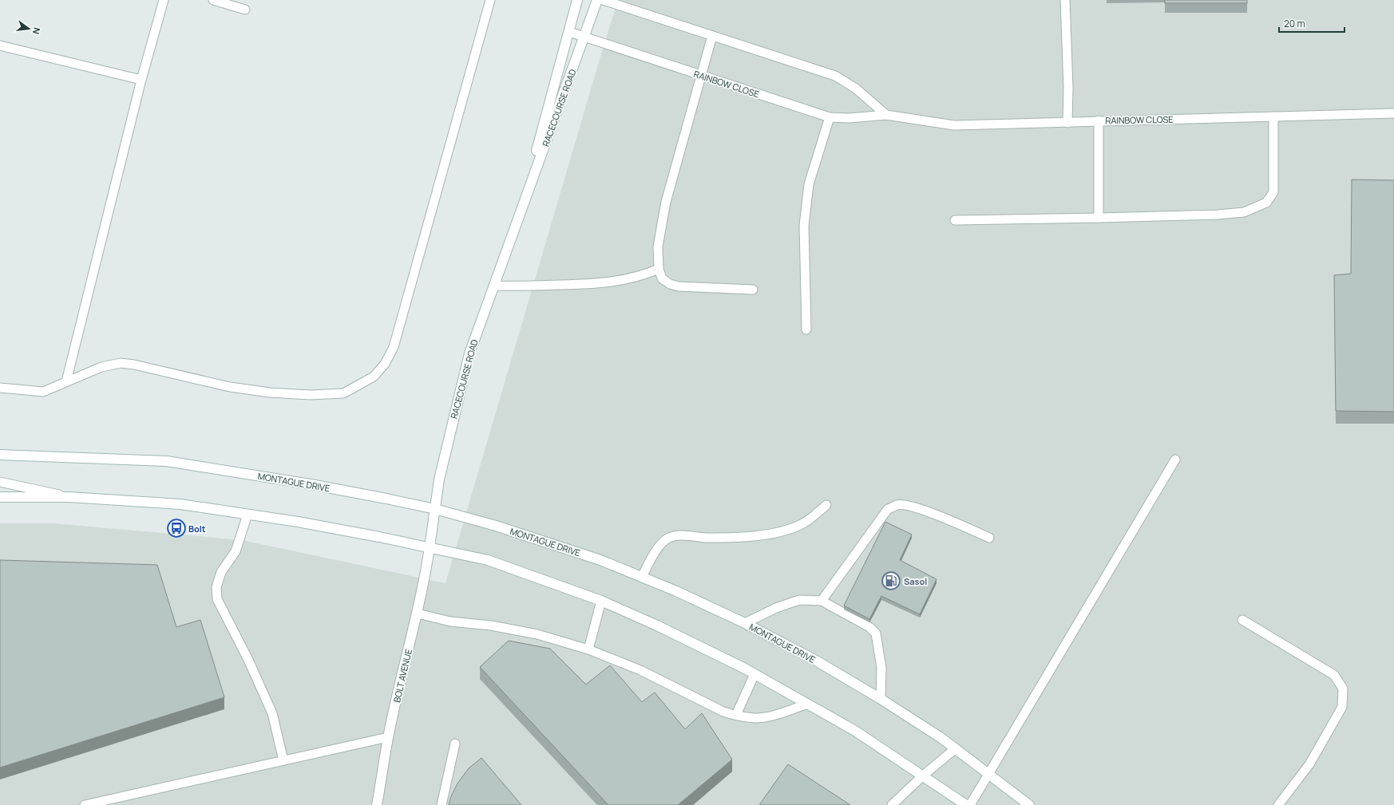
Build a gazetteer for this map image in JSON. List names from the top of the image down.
{
  "streets": {
    "main road": ["RACECOURSE ROAD", "MONTAGUE DRIVE", "BOLT AVENUE"],
    "lane": ["RAINBOW CLOSE"]
  },
  "crossings": [
    ["RAINBOW CLOSE", "RACECOURSE ROAD"],
    ["RACECOURSE ROAD", "MONTAGUE DRIVE"],
    ["RACECOURSE ROAD", "BOLT AVENUE"]
  ],
  "places": {
    "bus stop": ["Bolt"],
    "fuel station": ["Sasol"]
  },
  "scale_bar": "20 m",
  "north": "right"
}
